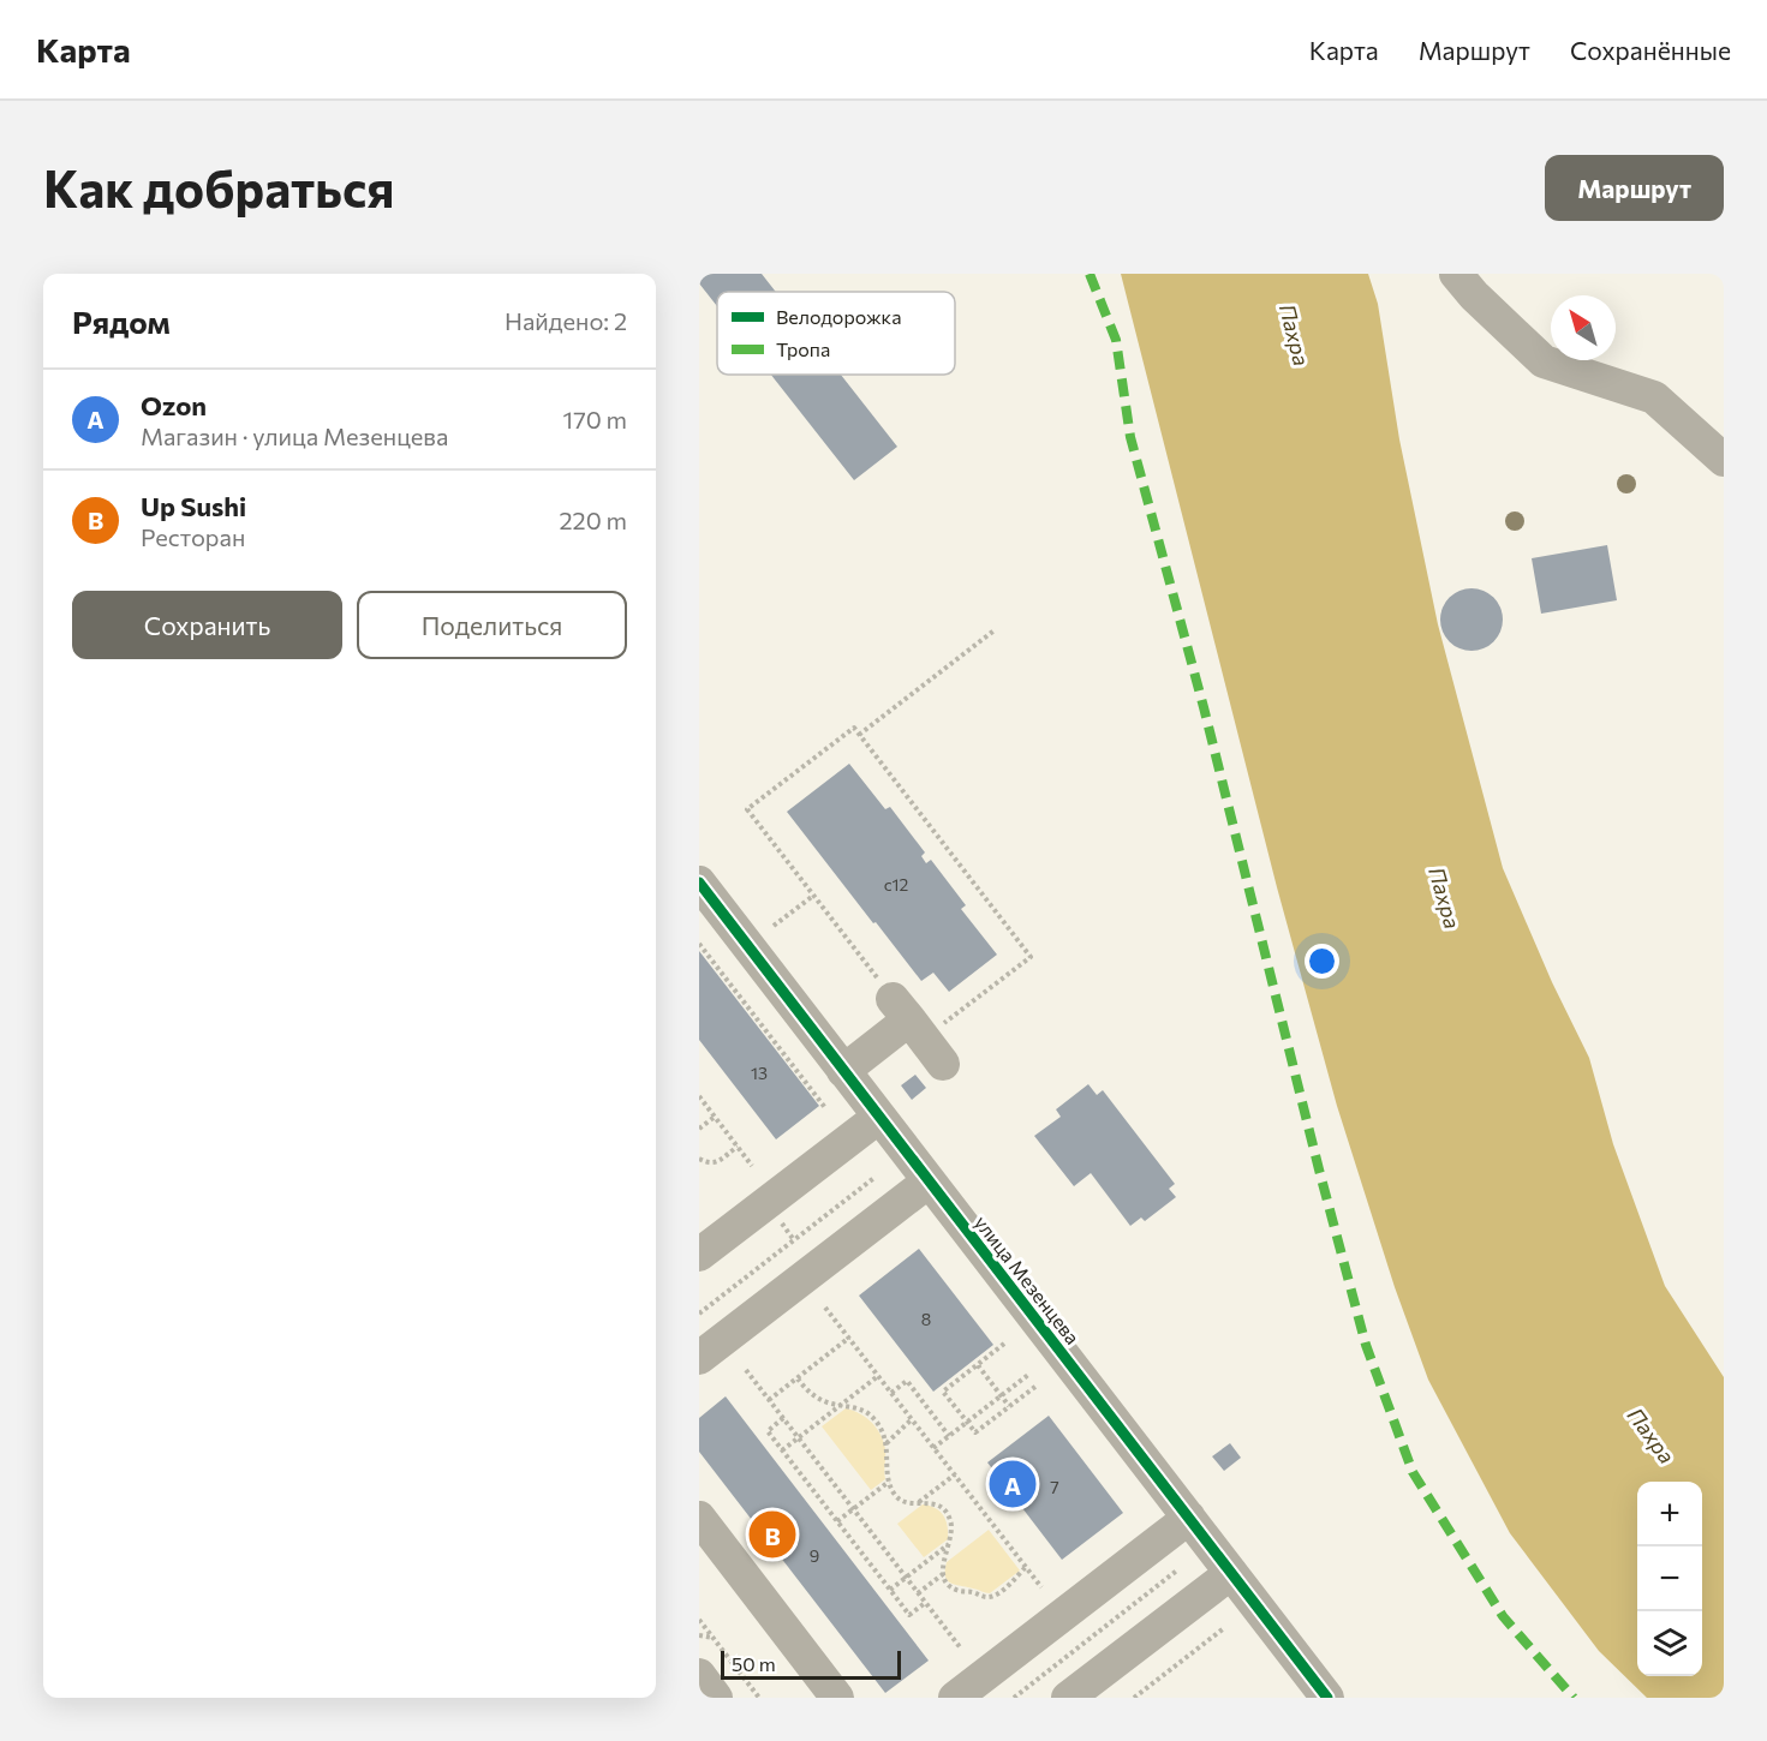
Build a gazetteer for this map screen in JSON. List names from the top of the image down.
{
  "streets": {
    "street": ["улица Мезенцева"]
  },
  "water": ["Пахра"],
  "house_numbers": [
    "с12",
    "13",
    "8",
    "7",
    "9"
  ],
  "legend": ["Велодорожка", "Тропа"],
  "scale_bar": "50 m",
  "north": "top left",
  "page": {
    "header": "Карта",
    "nav": ["Карта", "Маршрут", "Сохранённые"],
    "buttons": [
      "Маршрут",
      ["Сохранить", "Поделиться"]
    ],
    "title": "Как добраться",
    "heading": ["Рядом", "Найдено: 2"],
    "list": [
      {
        "mark": "A",
        "name": "Ozon",
        "note": "Магазин · улица Мезенцева",
        "value": "170 m"
      },
      {
        "mark": "B",
        "name": "Up Sushi",
        "note": "Ресторан",
        "value": "220 m"
      }
    ],
    "pins": ["A", "B"],
    "map_buttons": ["+", "−"],
    "scale": "50 m"
  }
}
